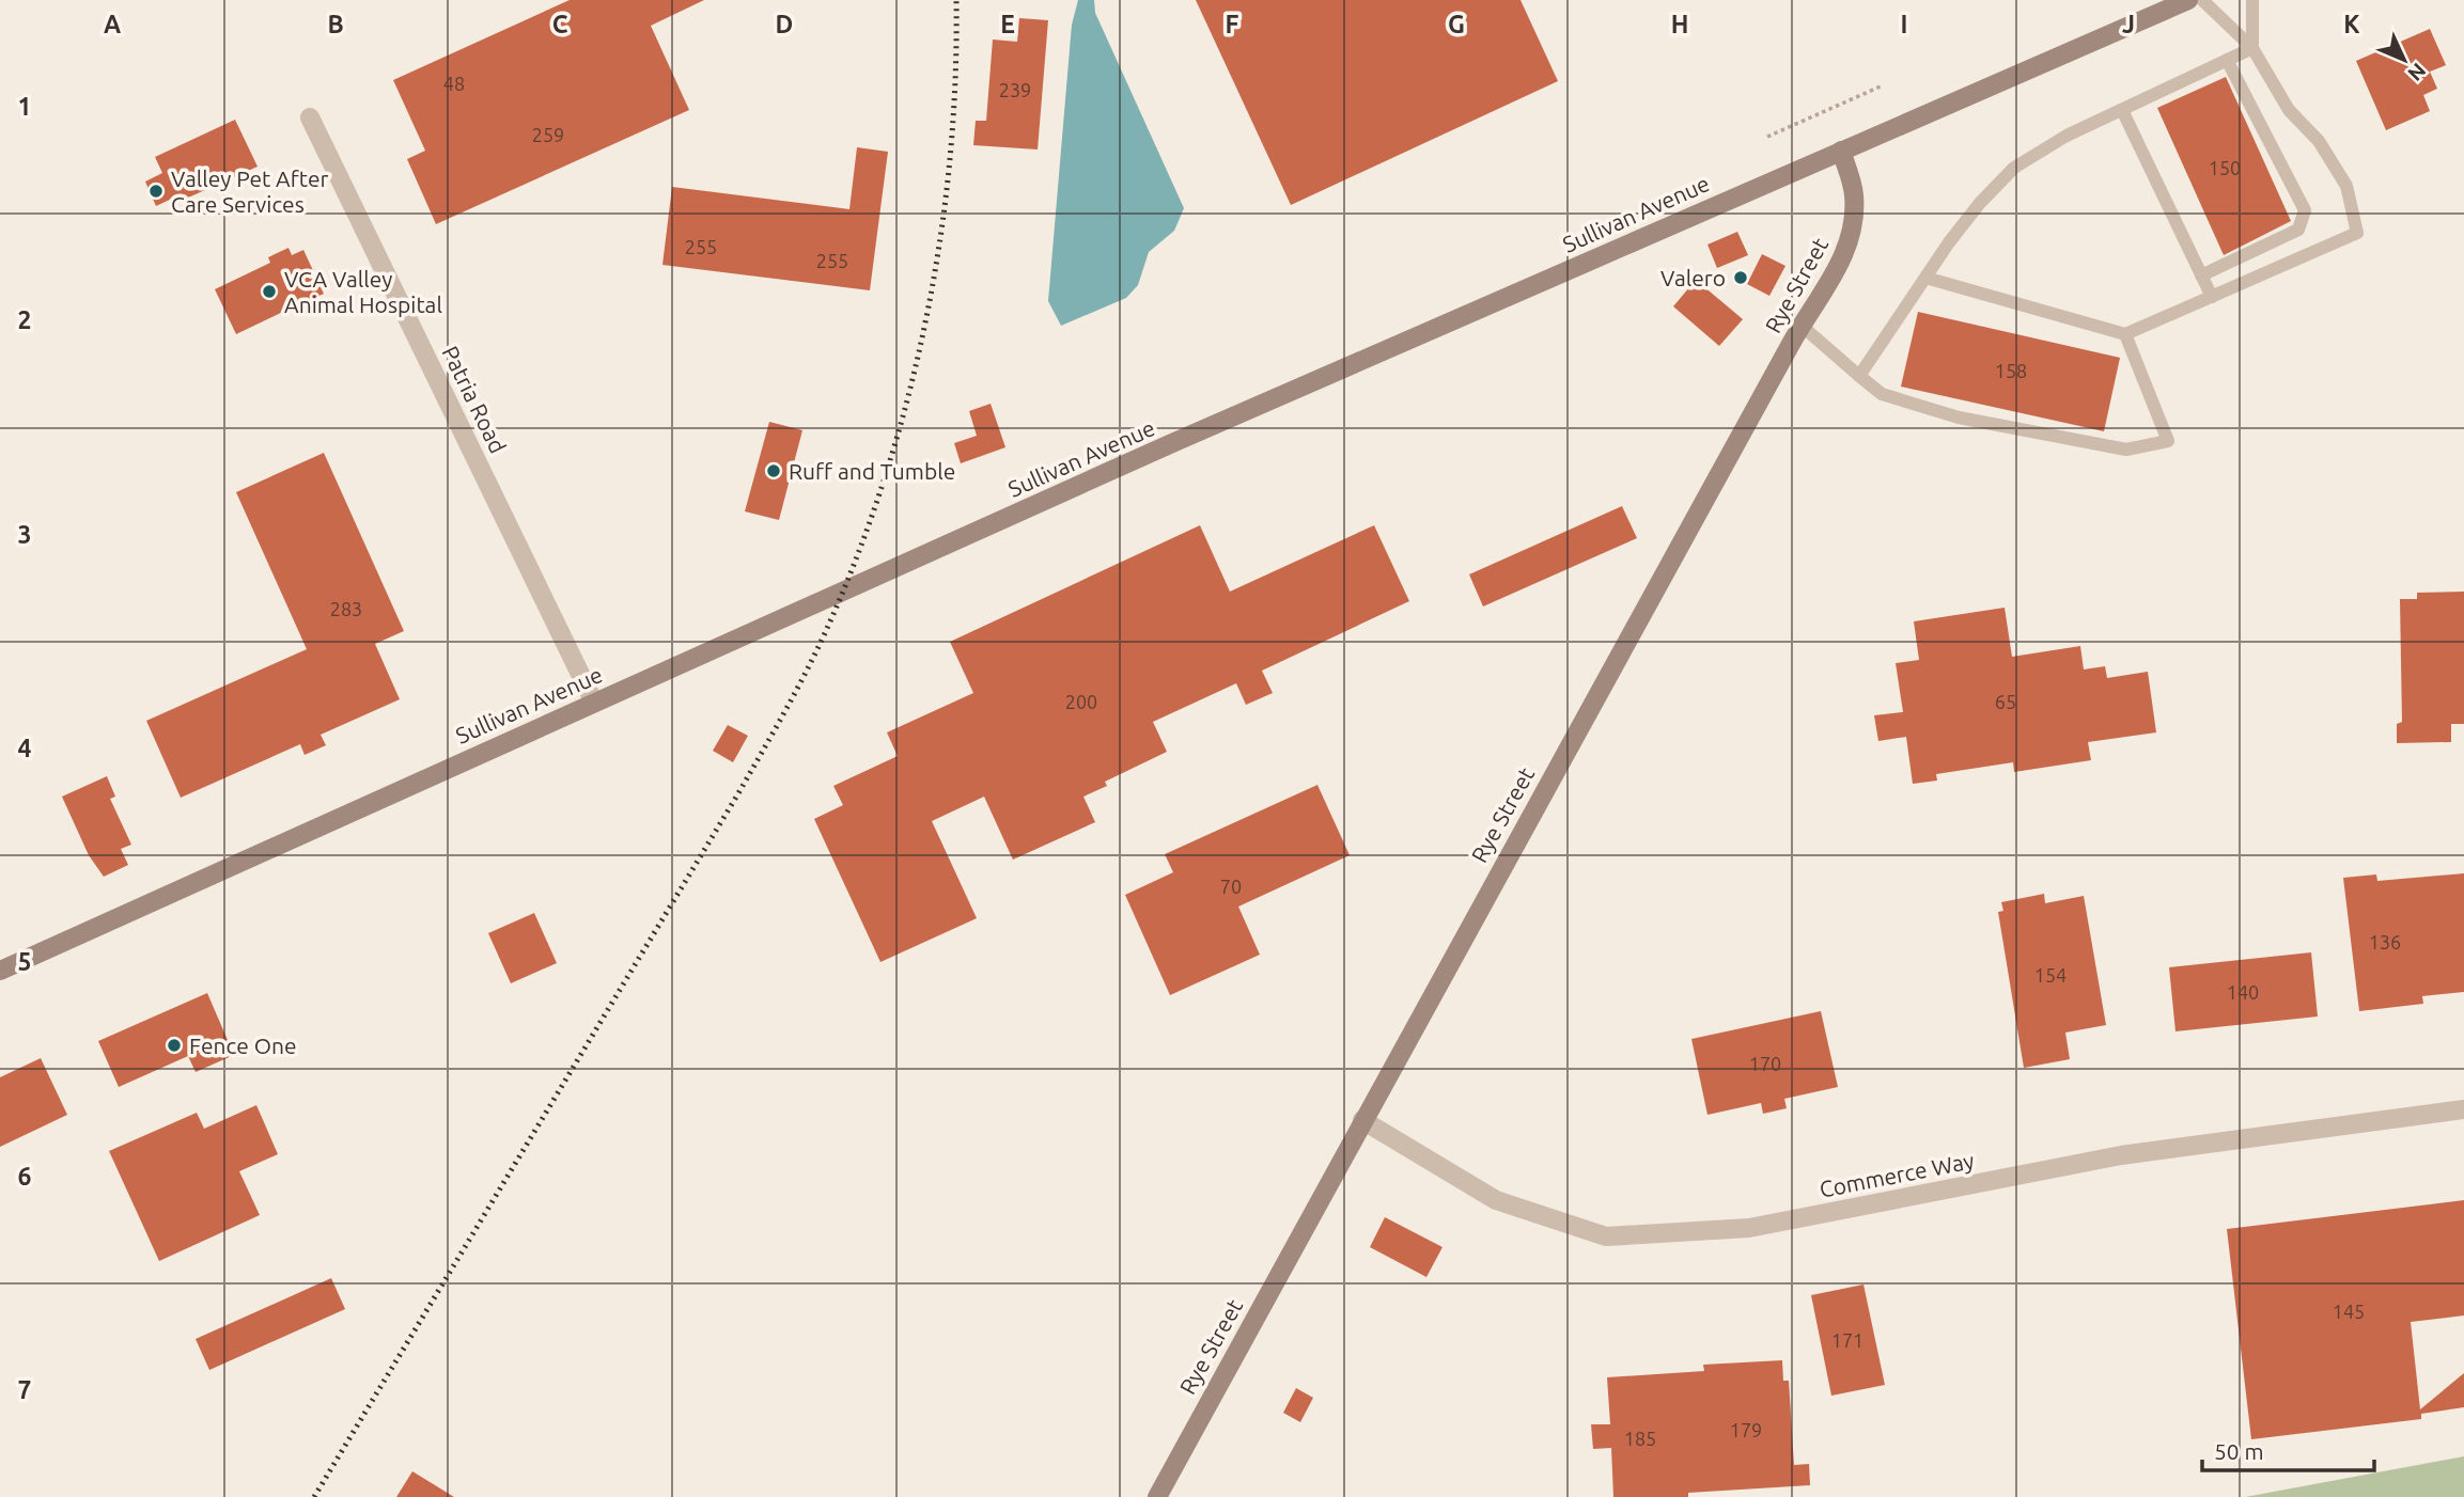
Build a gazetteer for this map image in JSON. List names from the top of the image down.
{
  "streets": {
    "main road": ["Sullivan Avenue", "Rye Street"],
    "street": ["Patria Road", "Commerce Way"]
  },
  "crossings": [
    ["Sullivan Avenue", "Rye Street"],
    ["Sullivan Avenue", "Patria Road"],
    ["Rye Street", "Commerce Way"]
  ],
  "places": [
    "Valley Pet After Care Services",
    "Valero",
    "VCA Valley Animal Hospital",
    "Ruff and Tumble",
    "Fence One"
  ],
  "house_numbers": [
    "48",
    "239",
    "259",
    "150",
    "255",
    "255",
    "158",
    "283",
    "200",
    "65",
    "70",
    "136",
    "154",
    "140",
    "170",
    "145",
    "171",
    "179",
    "185"
  ],
  "scale_bar": "50 m",
  "north": "bottom right",
  "grid": {
    "columns": [
      "A",
      "B",
      "C",
      "D",
      "E",
      "F",
      "G",
      "H",
      "I",
      "J",
      "K"
    ],
    "rows": [
      "1",
      "2",
      "3",
      "4",
      "5",
      "6",
      "7"
    ]
  }
}
